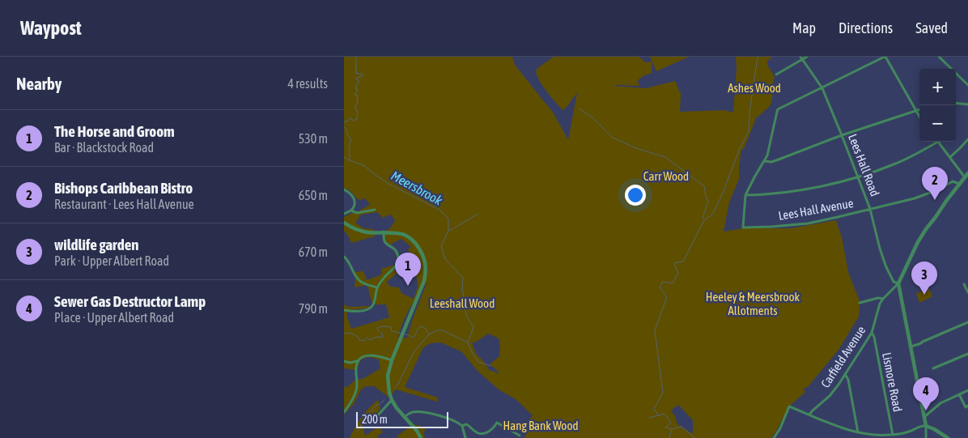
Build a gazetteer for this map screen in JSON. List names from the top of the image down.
{
  "streets": {
    "street": [
      "Lees Hall Road",
      "Lees Hall Avenue",
      "Carfield Avenue",
      "Lismore Road"
    ]
  },
  "crossings": [
    ["Lees Hall Road", "Lees Hall Avenue"],
    ["Lees Hall Road", "Carfield Avenue"],
    ["Carfield Avenue", "Lismore Road"]
  ],
  "water": ["Meersbrook"],
  "parks": [
    "Ashes Wood",
    "Carr Wood",
    "Heeley & Meersbrook Allotments",
    "Leeshall Wood",
    "Hang Bank Wood"
  ],
  "scale_bar": "200 m",
  "page": {
    "header": "Waypost",
    "nav": ["Map", "Directions", "Saved"],
    "heading": ["Nearby", "4 results"],
    "map_buttons": ["+", "−"],
    "list": [
      {
        "mark": "1",
        "name": "The Horse and Groom",
        "note": "Bar · Blackstock Road",
        "value": "530 m"
      },
      {
        "mark": "2",
        "name": "Bishops Caribbean Bistro",
        "note": "Restaurant · Lees Hall Avenue",
        "value": "650 m"
      },
      {
        "mark": "3",
        "name": "wildlife garden",
        "note": "Park · Upper Albert Road",
        "value": "670 m"
      },
      {
        "mark": "4",
        "name": "Sewer Gas Destructor Lamp",
        "note": "Place · Upper Albert Road",
        "value": "790 m"
      }
    ],
    "pins": [
      "2",
      "1",
      "3",
      "4"
    ],
    "scale": "200 m"
  }
}
